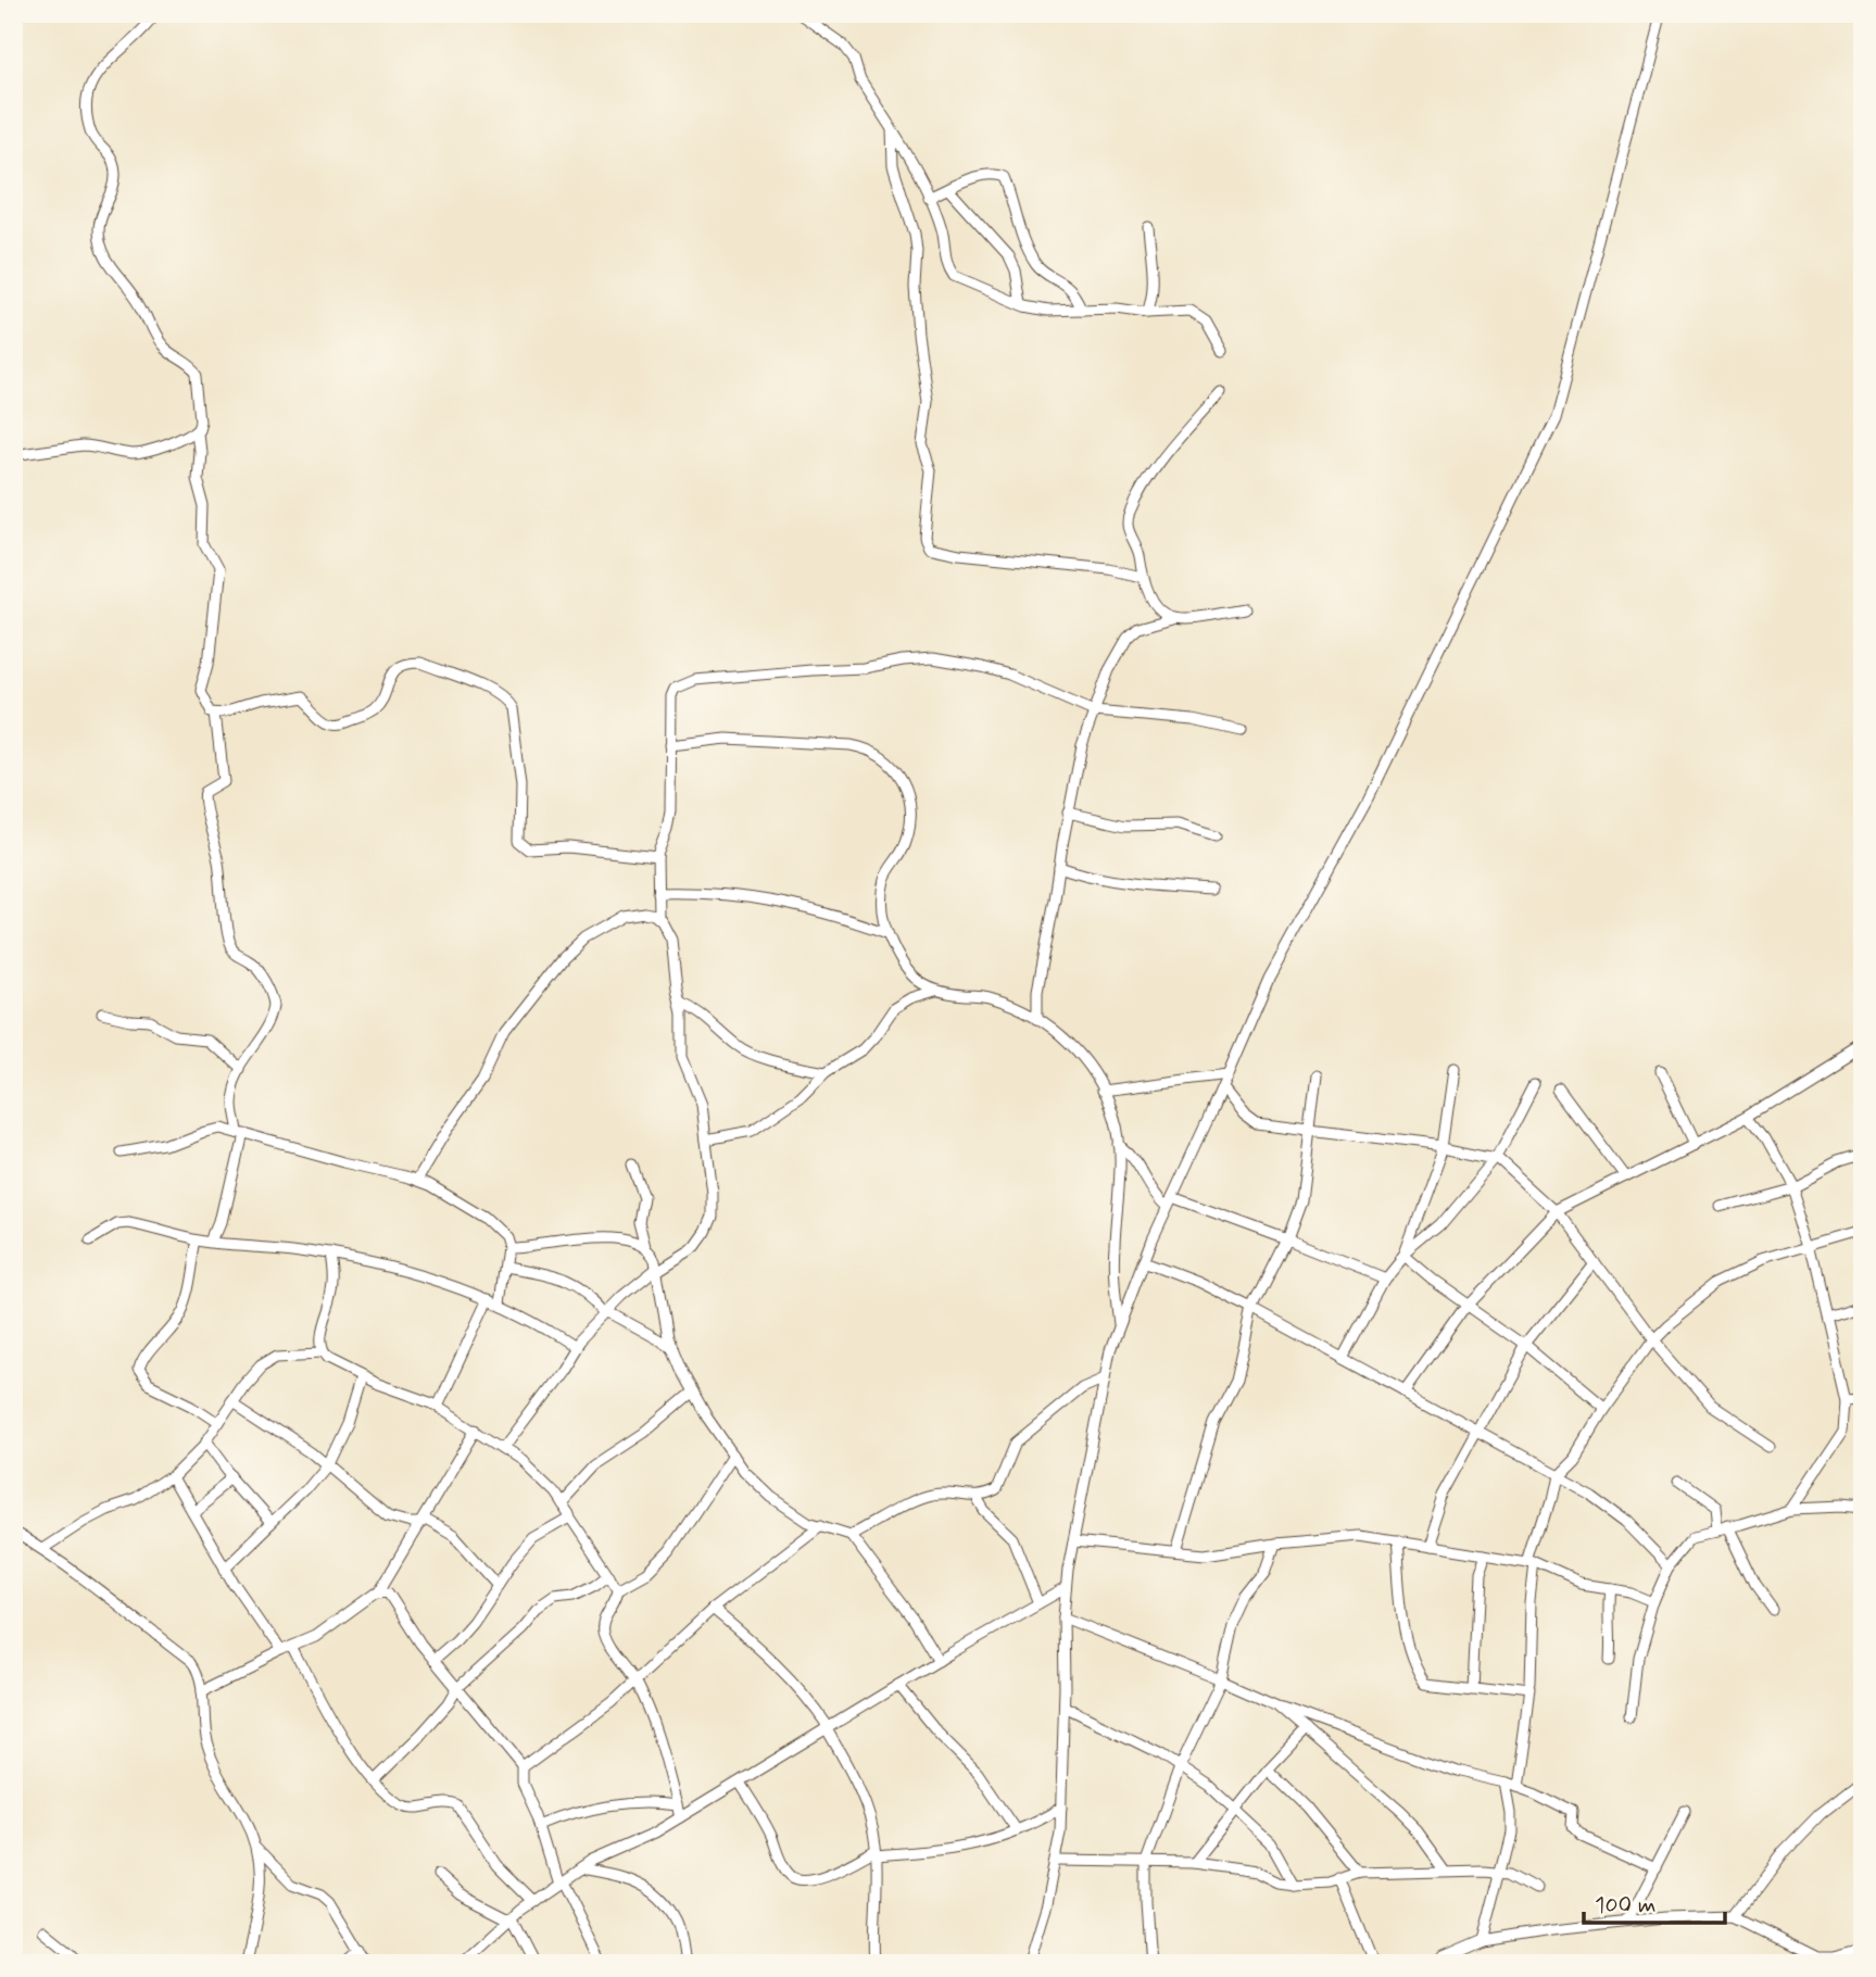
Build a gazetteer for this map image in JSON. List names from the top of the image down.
{
  "scale_bar": "100 m"
}
